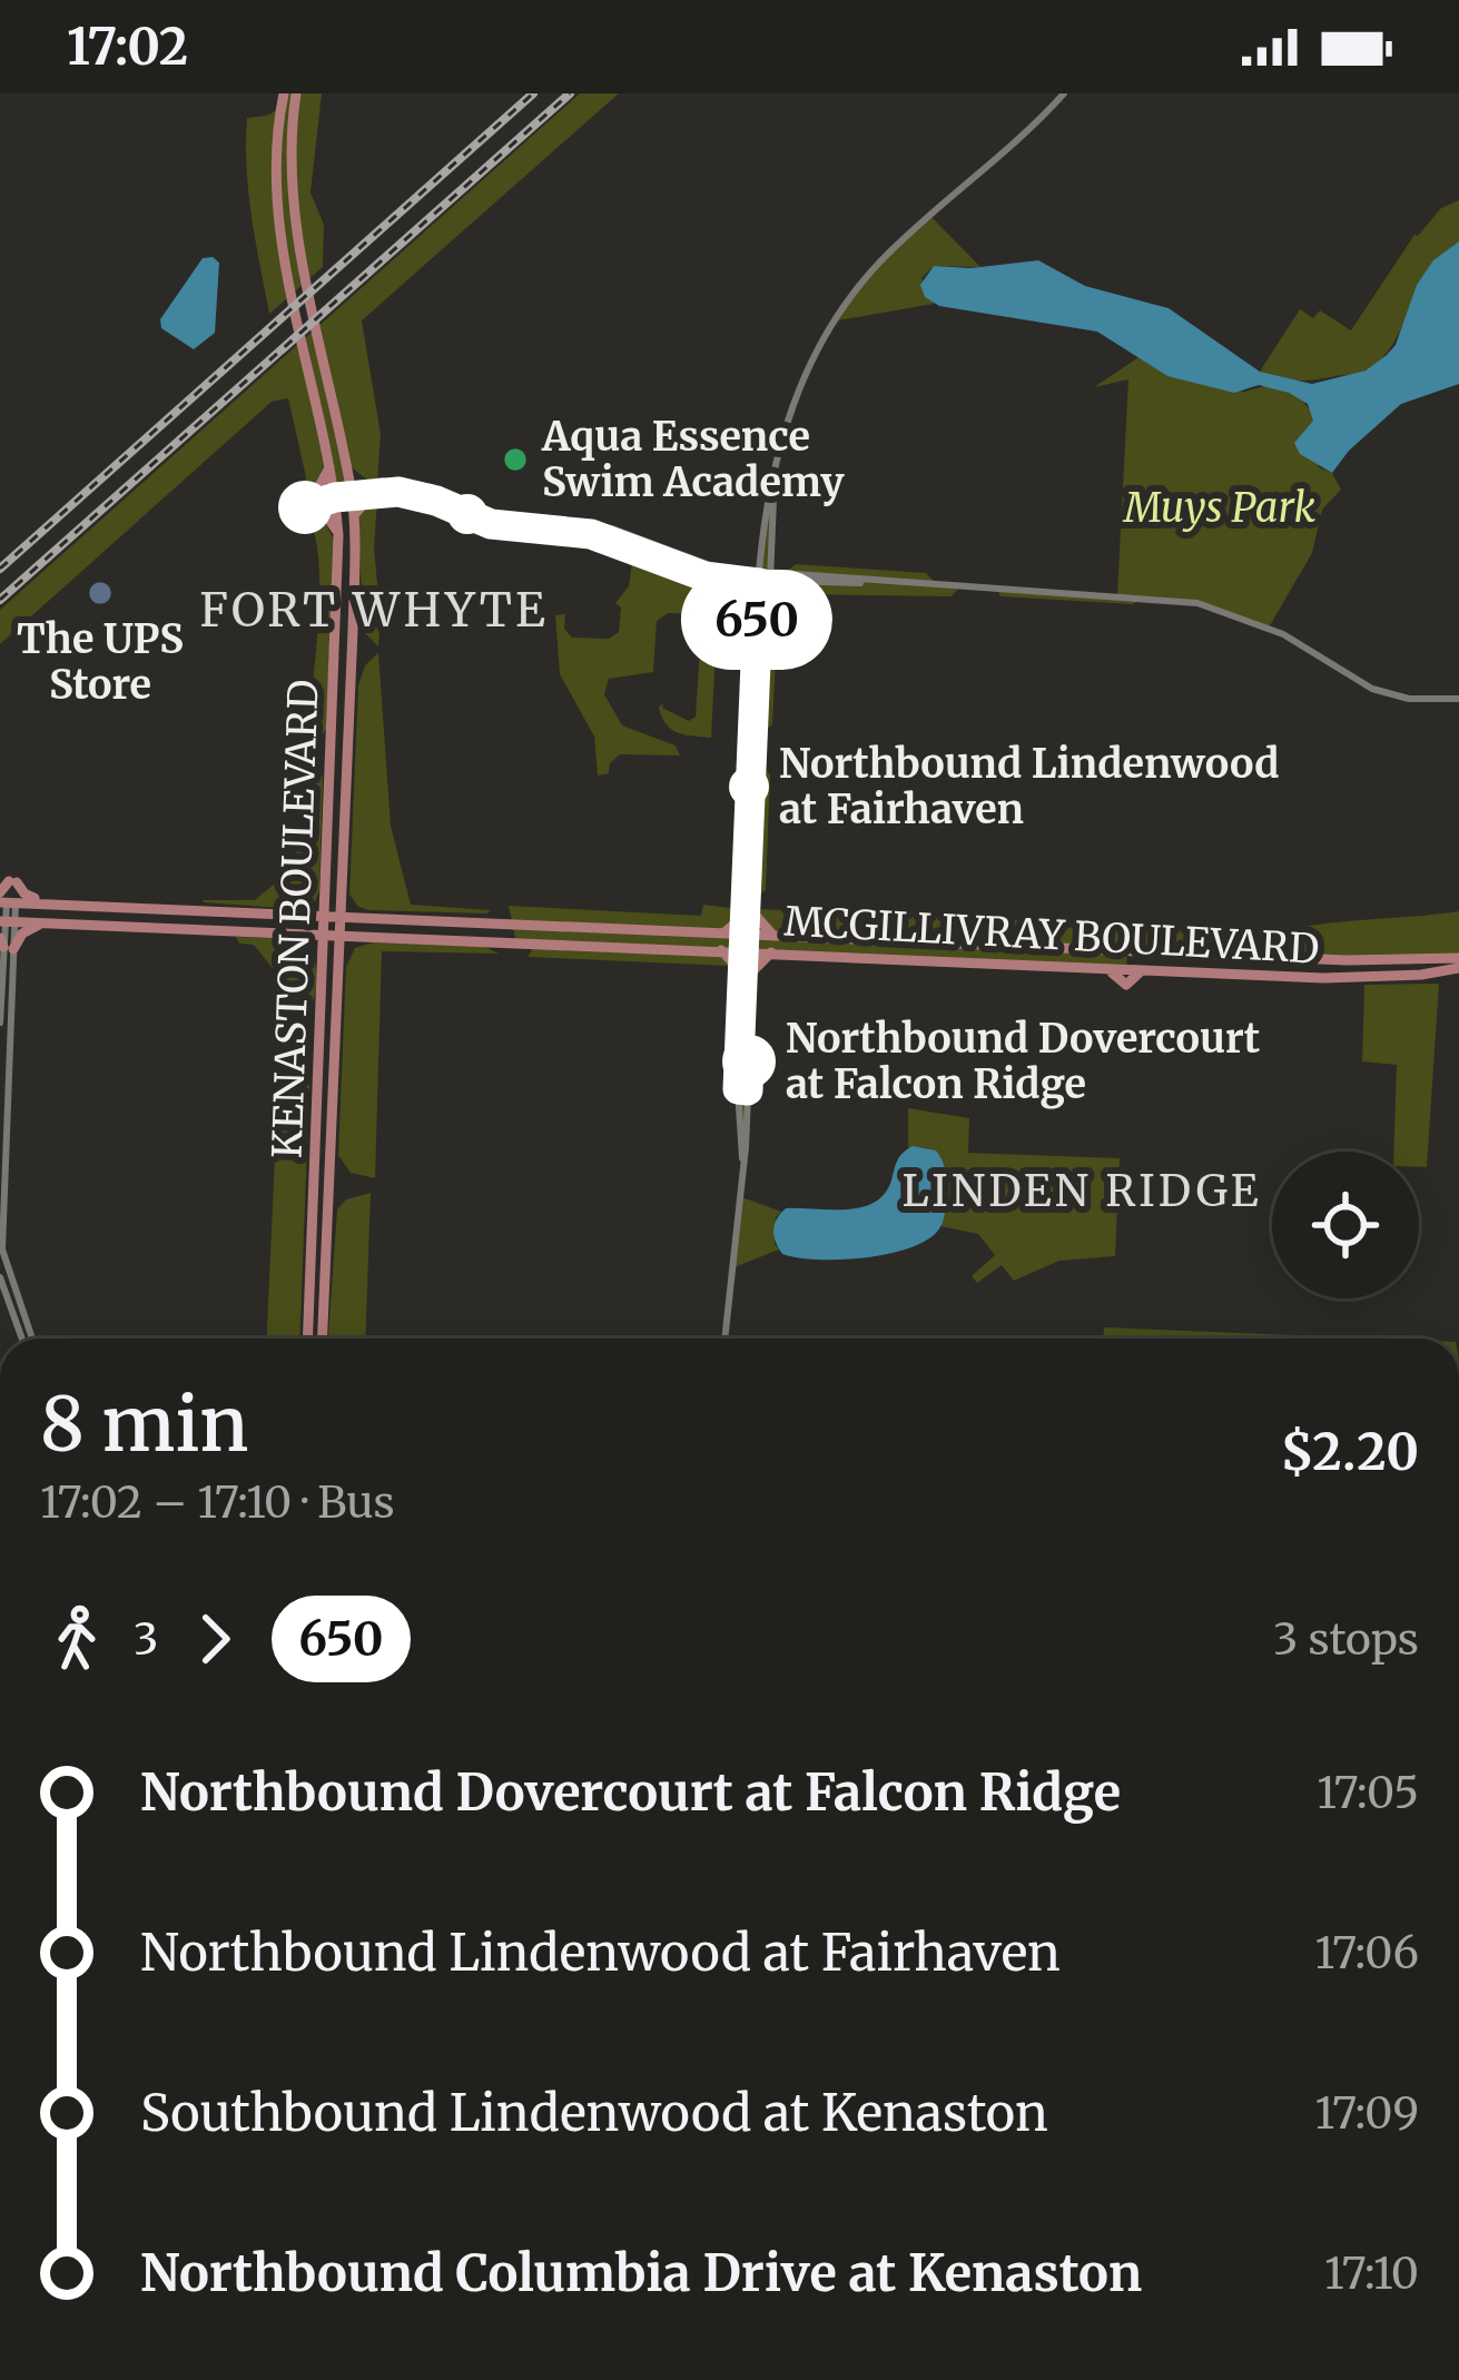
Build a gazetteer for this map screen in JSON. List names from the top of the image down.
{
  "streets": {
    "main road": ["KENASTON BOULEVARD", "MCGILLIVRAY BOULEVARD"]
  },
  "crossings": [
    ["KENASTON BOULEVARD", "MCGILLIVRAY BOULEVARD"]
  ],
  "districts": ["FORT WHYTE", "LINDEN RIDGE"],
  "parks": ["Muys Park"],
  "places": [
    "Aqua Essence Swim Academy",
    "The UPS Store",
    "Northbound Lindenwood at Fairhaven",
    "Northbound Dovercourt at Falcon Ridge"
  ],
  "lines": ["bus line 650"],
  "page": {
    "status": "17:02",
    "on_map": "650",
    "heading": ["8 min", "17:02 – 17:10 · Bus", "$2.20"],
    "legs": ["3", "650", "3 stops"],
    "list": [
      {
        "name": "Northbound Dovercourt at Falcon Ridge",
        "value": "17:05"
      },
      {
        "name": "Northbound Lindenwood at Fairhaven",
        "value": "17:06"
      },
      {
        "name": "Southbound Lindenwood at Kenaston",
        "value": "17:09"
      },
      {
        "name": "Northbound Columbia Drive at Kenaston",
        "value": "17:10"
      }
    ]
  }
}
